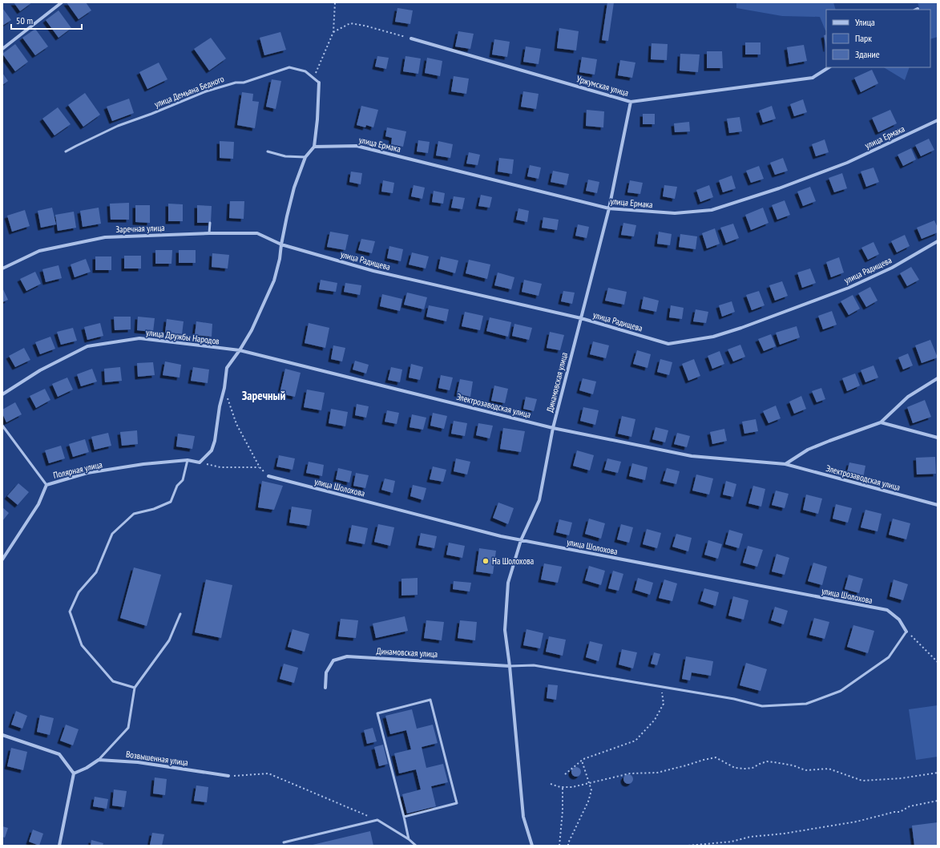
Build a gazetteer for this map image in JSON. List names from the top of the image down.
{
  "streets": {
    "street": [
      "Уржумская улица",
      "улица Ермака",
      "Заречная улица",
      "улица Радищева",
      "улица Дружбы Народов",
      "Динамовская улица",
      "Электрозаводская улица",
      "Полярная улица",
      "улица Шолохова",
      "Возвышенная улица"
    ],
    "lane": ["улица Демьяна Бедного"]
  },
  "crossings": [
    ["Уржумская улица", "Динамовская улица"],
    ["улица Ермака", "Динамовская улица"],
    ["Заречная улица", "улица Радищева"],
    ["улица Радищева", "Динамовская улица"],
    ["улица Дружбы Народов", "Электрозаводская улица"],
    ["Динамовская улица", "Электрозаводская улица"],
    ["Динамовская улица", "улица Шолохова"]
  ],
  "districts": ["Заречный"],
  "places": ["На Шолохова"],
  "legend": ["Улица", "Парк", "Здание"],
  "scale_bar": "50 m"
}
